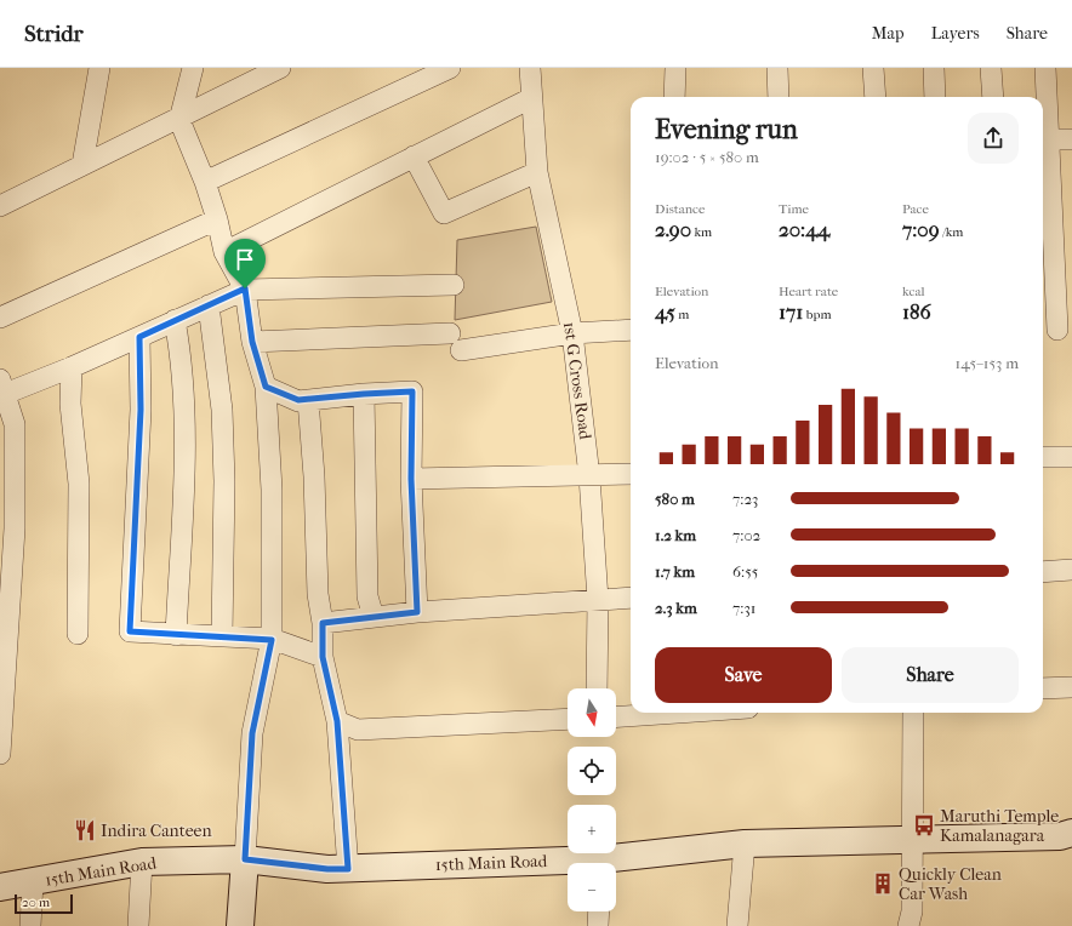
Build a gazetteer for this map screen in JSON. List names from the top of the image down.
{
  "streets": {
    "street": ["1st G Cross Road", "15th Main Road"]
  },
  "places": {
    "bus stop": ["Maruthi Temple Kamalanagara"],
    "restaurant": ["Indira Canteen"],
    "building": ["Quickly Clean Car Wash"]
  },
  "scale_bar": "20 m",
  "north": "bottom",
  "page": {
    "header": "Stridr",
    "nav": ["Map", "Layers", "Share"],
    "heading": ["Evening run", "19:02 · 5 × 580 m"],
    "stats": [
      ["Distance", "2.90 km"],
      ["Time", "20:44"],
      ["Pace", "7:09 /km"],
      ["Elevation", "45 m"],
      ["Heart rate", "171 bpm"],
      ["kcal", "186"]
    ],
    "chart": ["Elevation", "145–153 m"],
    "list": [
      {
        "name": "580 m",
        "note": "7:23"
      },
      {
        "name": "1.2 km",
        "note": "7:02"
      },
      {
        "name": "1.7 km",
        "note": "6:55"
      },
      {
        "name": "2.3 km",
        "note": "7:31"
      }
    ],
    "buttons": ["Save", "Share"],
    "map_buttons": ["+", "−"],
    "scale": "20 m"
  }
}
